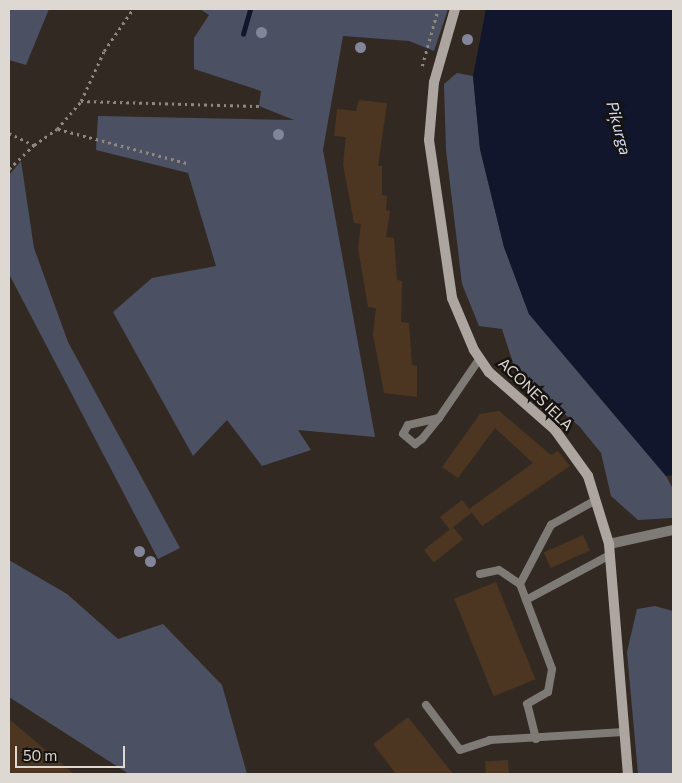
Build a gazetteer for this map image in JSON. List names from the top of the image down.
{
  "streets": {
    "street": ["ACONES IELA"]
  },
  "water": ["Piķurga"],
  "scale_bar": "50 m"
}
